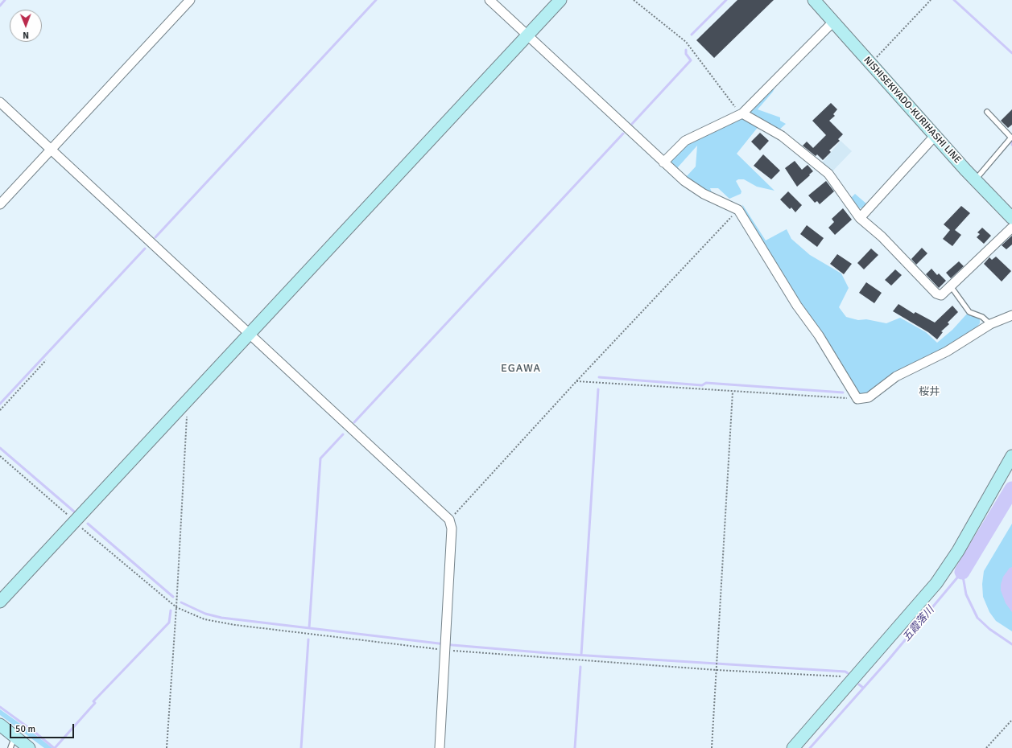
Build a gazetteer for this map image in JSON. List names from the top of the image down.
{
  "streets": {
    "street": ["NISHISEKIYADO-KURIHASHI LINE"]
  },
  "districts": ["EGAWA", "桜井"],
  "water": ["五霞落川"],
  "scale_bar": "50 m",
  "north": "bottom"
}
